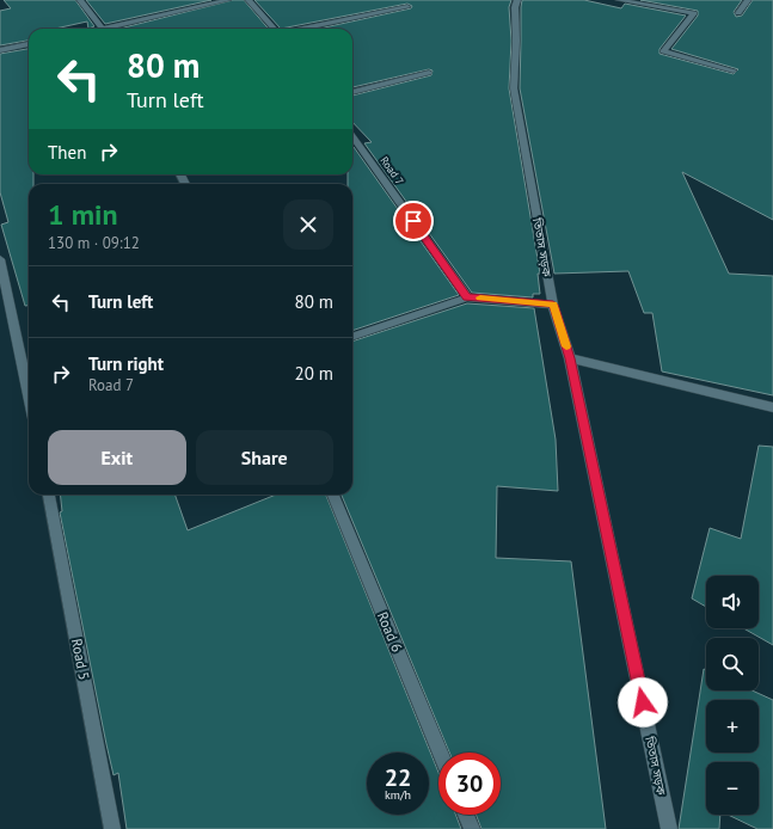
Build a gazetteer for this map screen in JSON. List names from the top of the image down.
{
  "streets": {
    "street": [
      "Road 7",
      "তিতাস সড়ক",
      "Road 6",
      "Road 5"
    ]
  },
  "page": {
    "turn": ["80 m", "Turn left"],
    "then": "Then",
    "heading": ["1 min", "130 m · 09:12"],
    "list": [
      {
        "name": "Turn left",
        "value": "80 m"
      },
      {
        "name": "Turn right",
        "note": "Road 7",
        "value": "20 m"
      }
    ],
    "buttons": ["Exit", "Share"],
    "map_buttons": ["+", "−"],
    "speed": "22 km/h",
    "limit": "30"
  }
}
